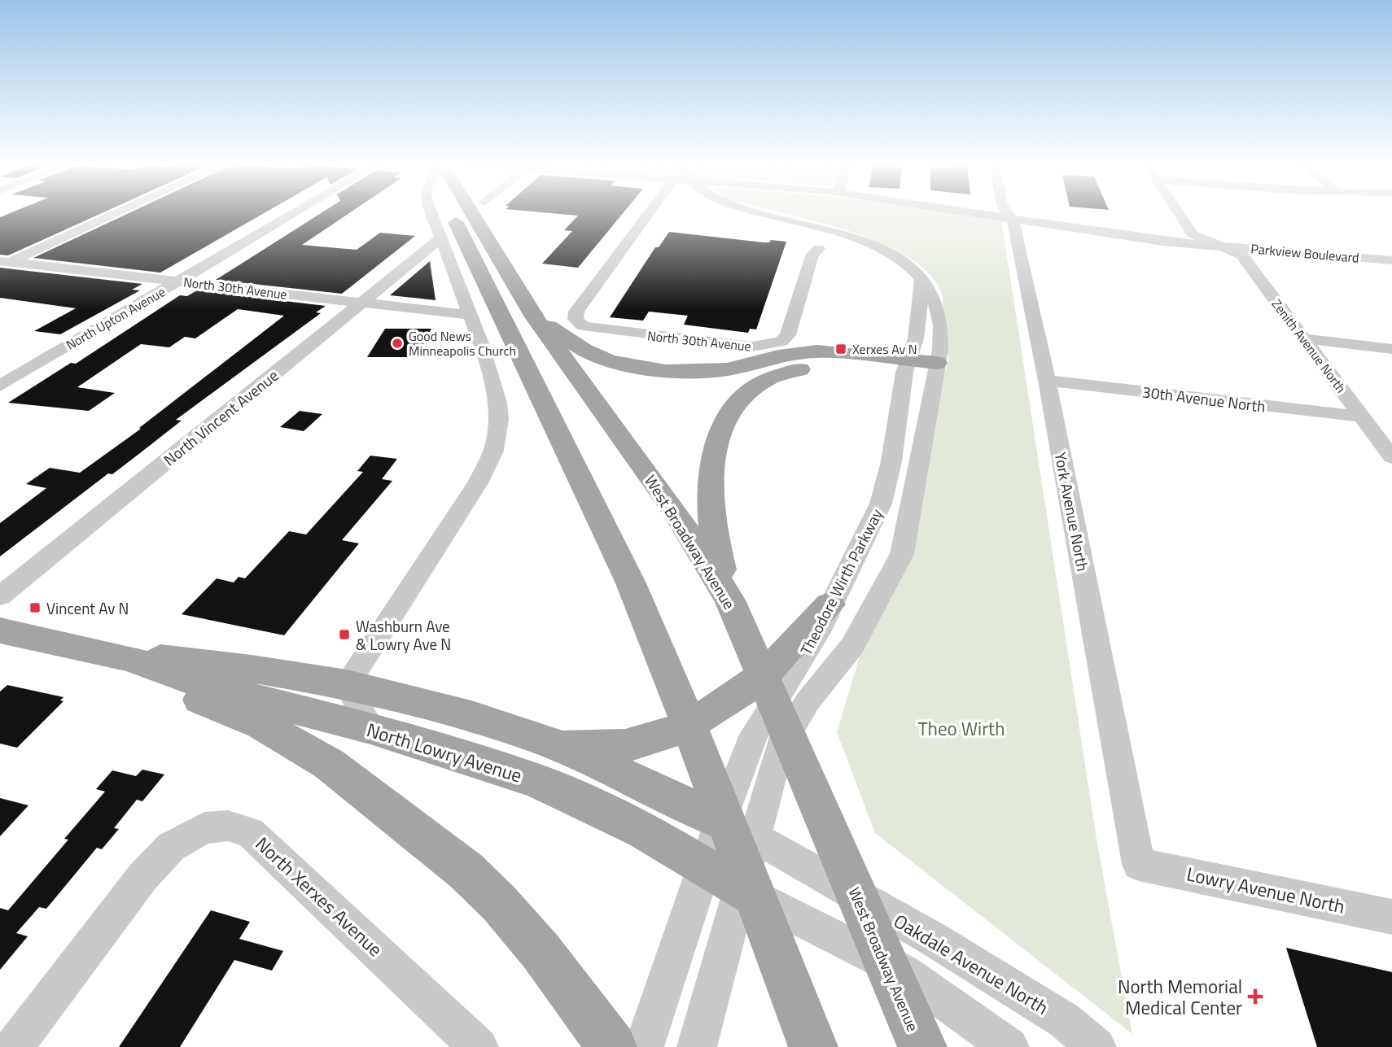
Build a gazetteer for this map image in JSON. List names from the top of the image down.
{
  "streets": {
    "main road": ["West Broadway Avenue", "North Lowry Avenue"],
    "street": [
      "Parkview Boulevard",
      "North 30th Avenue",
      "North Upton Avenue",
      "Zenith Avenue North",
      "30th Avenue North",
      "North Vincent Avenue",
      "York Avenue North",
      "Theodore Wirth Parkway",
      "Lowry Avenue North",
      "North Xerxes Avenue",
      "Oakdale Avenue North"
    ]
  },
  "crossings": [
    ["Parkview Boulevard", "Zenith Avenue North"],
    ["Parkview Boulevard", "York Avenue North"],
    ["North 30th Avenue", "North Upton Avenue"],
    ["North 30th Avenue", "North Vincent Avenue"],
    ["Zenith Avenue North", "30th Avenue North"],
    ["30th Avenue North", "York Avenue North"],
    ["York Avenue North", "Lowry Avenue North"],
    ["Theodore Wirth Parkway", "North Lowry Avenue"],
    ["Theodore Wirth Parkway", "Oakdale Avenue North"],
    ["North Lowry Avenue", "Oakdale Avenue North"]
  ],
  "parks": ["Theo Wirth"],
  "places": {
    "other": ["Good News Minneapolis Church"],
    "transit": ["Xerxes Av N", "Vincent Av N", "Washburn Ave & Lowry Ave N"],
    "health": ["North Memorial Medical Center"]
  }
}
